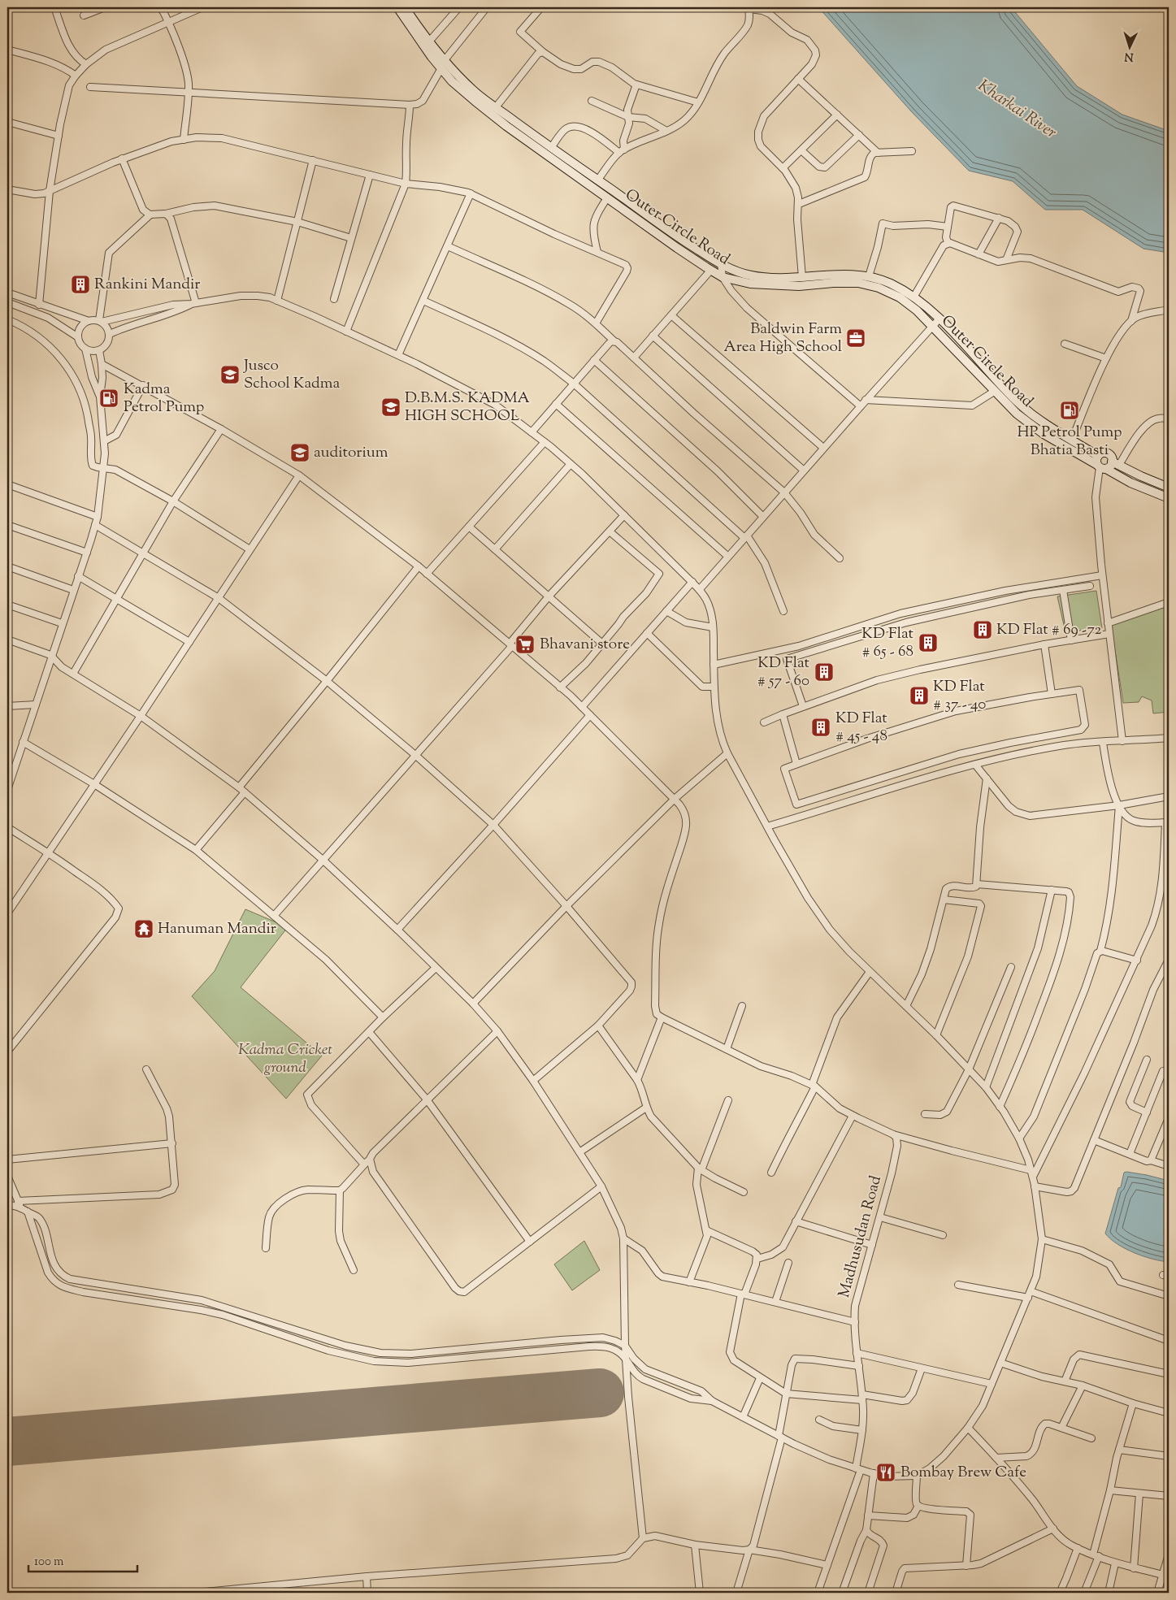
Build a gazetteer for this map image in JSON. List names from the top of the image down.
{
  "streets": {
    "main road": ["Outer Circle Road"],
    "street": ["Madhusudan Road"]
  },
  "water": ["Kharkai River"],
  "parks": ["Kadma Cricket ground"],
  "places": {
    "building": [
      "Rankini Mandir",
      "KD Flat # 69 -72",
      "KD Flat # 65 - 68",
      "KD Flat # 57 - 60",
      "KD Flat # 37 - 40",
      "KD Flat # 45 - 48"
    ],
    "office": ["Baldwin Farm Area High School"],
    "school or university": ["Jusco School Kadma", "D.B.M.S. KADMA HIGH SCHOOL", "auditorium"],
    "fuel station": ["Kadma Petrol Pump", "HP Petrol Pump Bhatia Basti"],
    "supermarket": ["Bhavani store"],
    "temple": ["Hanuman Mandir"],
    "restaurant": ["Bombay Brew Cafe"]
  },
  "scale_bar": "100 m",
  "north": "bottom"
}
